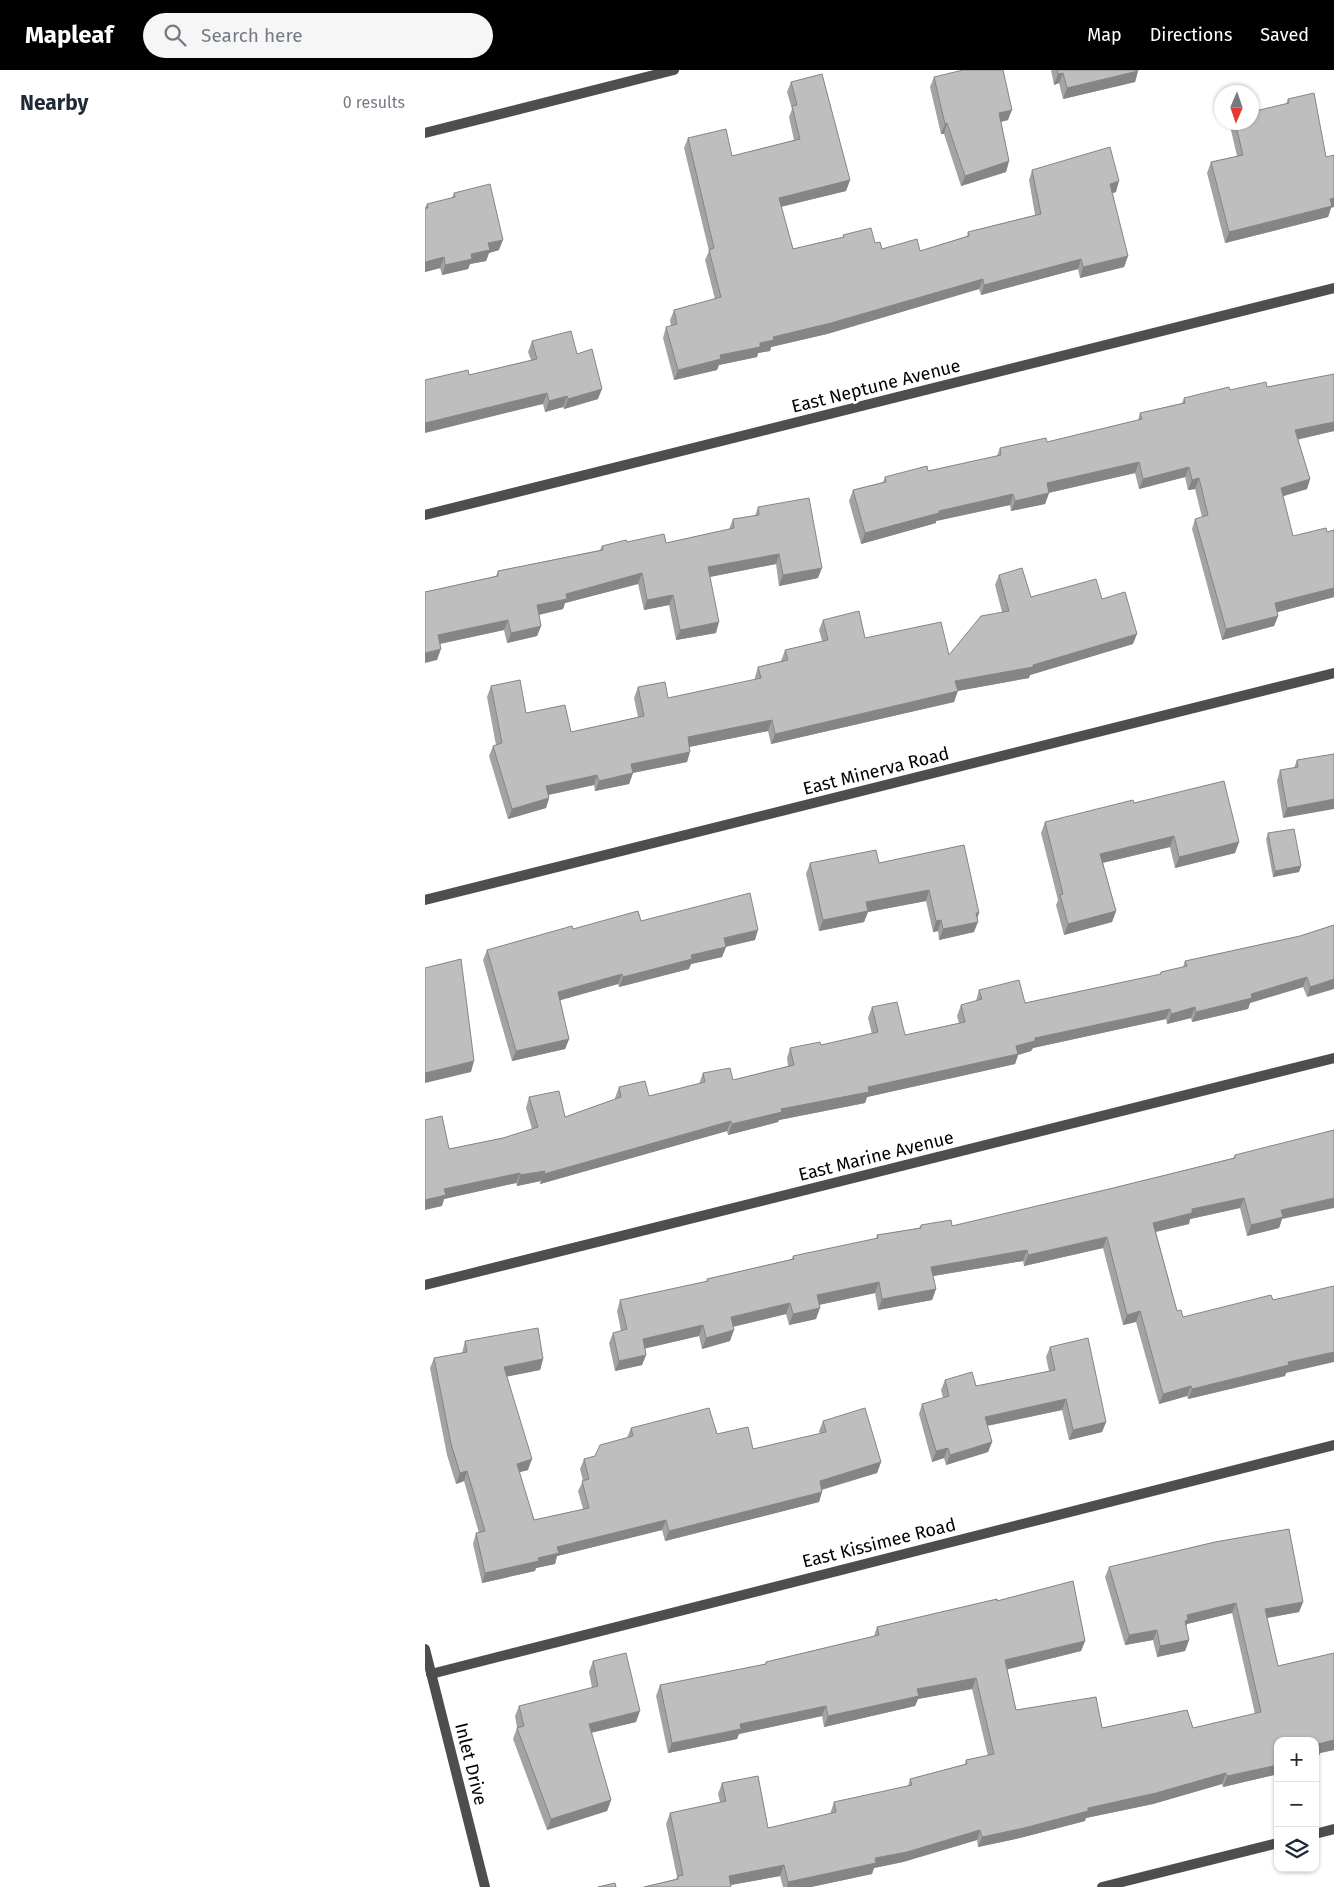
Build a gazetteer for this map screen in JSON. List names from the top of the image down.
{
  "streets": {
    "street": [
      "East Neptune Avenue",
      "East Minerva Road",
      "East Marine Avenue",
      "East Kissimee Road",
      "Inlet Drive"
    ]
  },
  "crossings": [
    ["East Kissimee Road", "Inlet Drive"]
  ],
  "north": "bottom",
  "page": {
    "header": "Mapleaf",
    "search": "Search here",
    "nav": ["Map", "Directions", "Saved"],
    "heading": ["Nearby", "0 results"],
    "map_buttons": ["+", "−"]
  }
}
